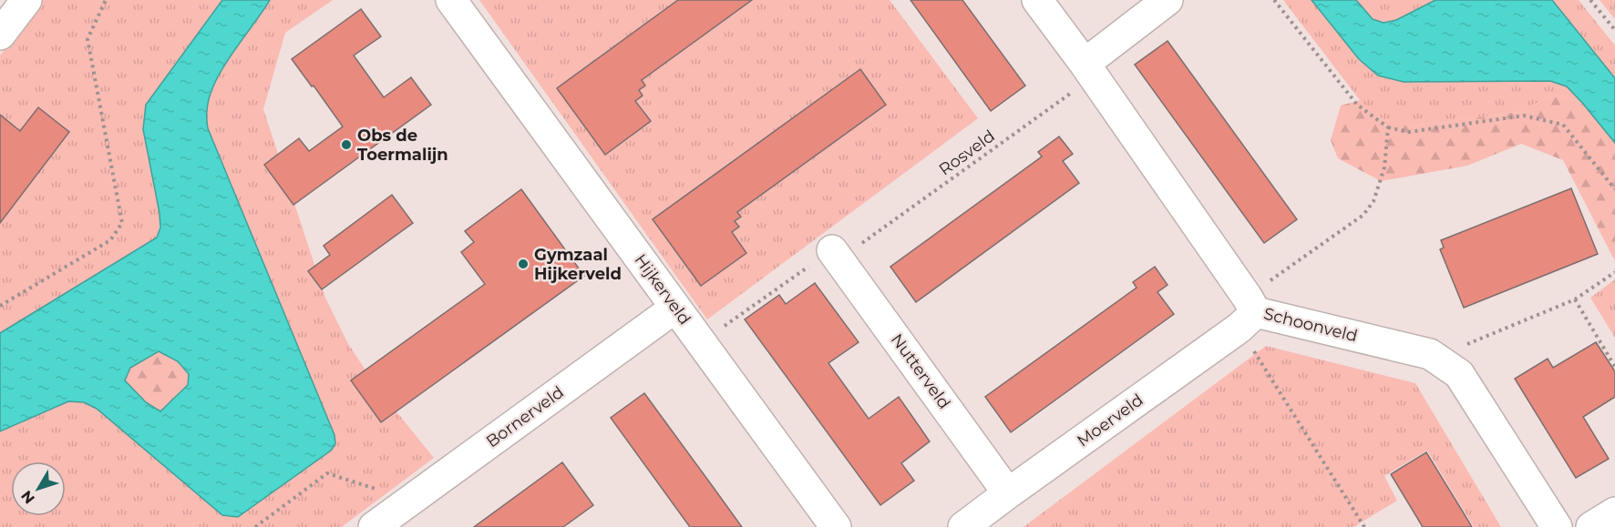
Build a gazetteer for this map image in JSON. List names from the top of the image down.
{
  "streets": {
    "street": [
      "Hijkerveld",
      "Schoonveld",
      "Nutterveld",
      "Bornerveld",
      "Moerveld"
    ],
    "path": ["Rosveld"]
  },
  "crossings": [
    ["Rosveld", "Hijkerveld"],
    ["Rosveld", "Schoonveld"],
    ["Rosveld", "Nutterveld"],
    ["Hijkerveld", "Bornerveld"],
    ["Schoonveld", "Moerveld"],
    ["Nutterveld", "Moerveld"]
  ],
  "places": ["Obs de Toermalijn", "Gymzaal Hijkerveld"],
  "north": "bottom left"
}
